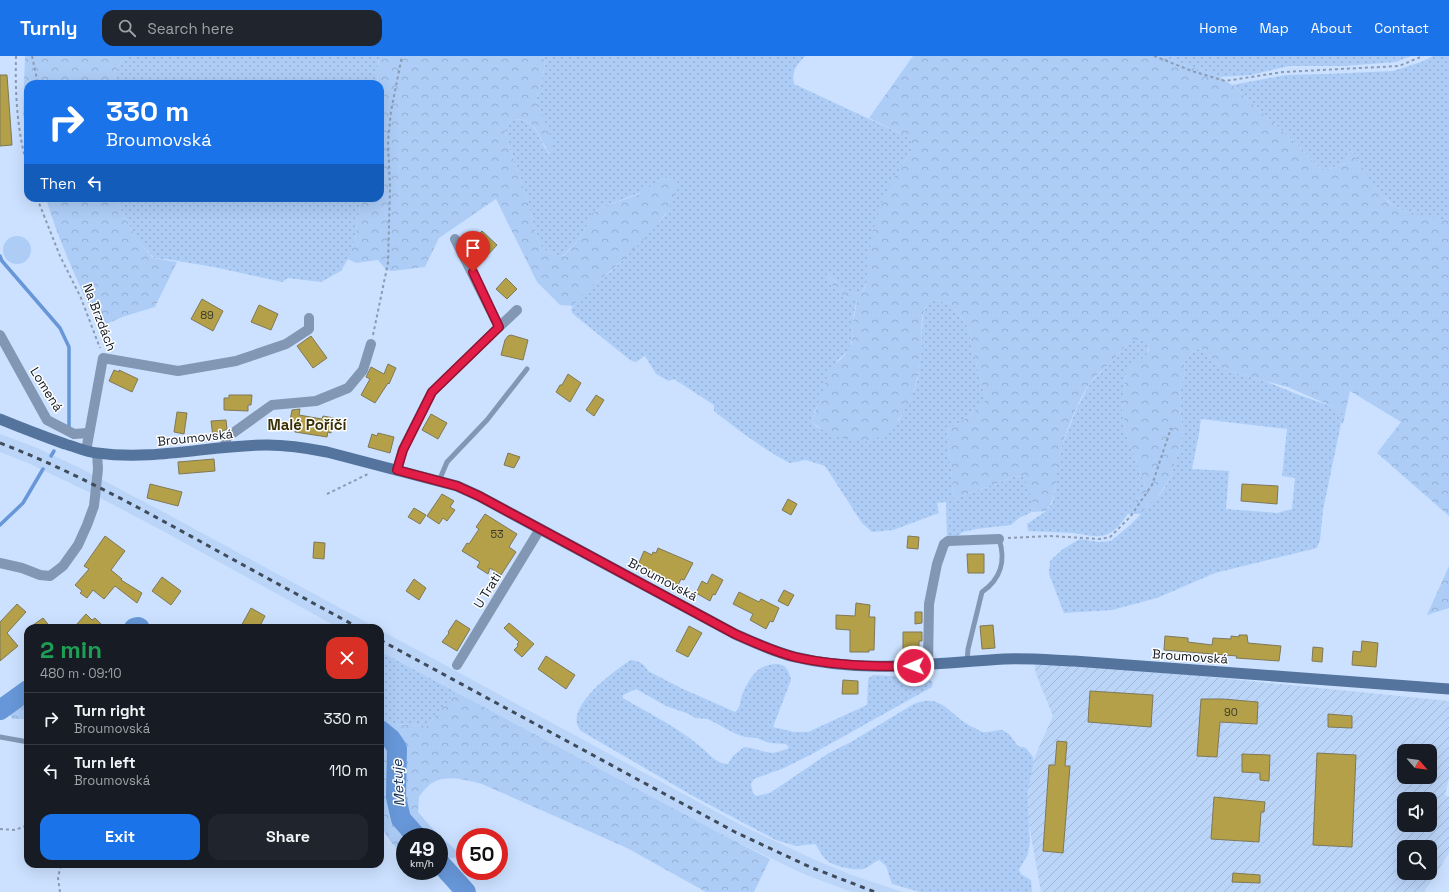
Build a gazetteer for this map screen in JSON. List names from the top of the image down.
{
  "streets": {
    "main road": ["Broumovská"],
    "street": ["Na Brzdách", "Lomená", "U Trati"]
  },
  "crossings": [
    ["Na Brzdách", "Lomená"],
    ["Na Brzdách", "Broumovská"],
    ["Broumovská", "U Trati"]
  ],
  "districts": ["Malé Poříčí"],
  "water": ["Metuje"],
  "house_numbers": ["89", "53", "90"],
  "north": "bottom right",
  "page": {
    "header": "Turnly",
    "search": "Search here",
    "nav": [
      "Home",
      "Map",
      "About",
      "Contact"
    ],
    "turn": ["330 m", "Broumovská"],
    "then": "Then",
    "heading": ["2 min", "480 m · 09:10"],
    "list": [
      {
        "name": "Turn right",
        "note": "Broumovská",
        "value": "330 m"
      },
      {
        "name": "Turn left",
        "note": "Broumovská",
        "value": "110 m"
      }
    ],
    "buttons": ["Exit", "Share"],
    "speed": "49 km/h",
    "limit": "50"
  }
}
